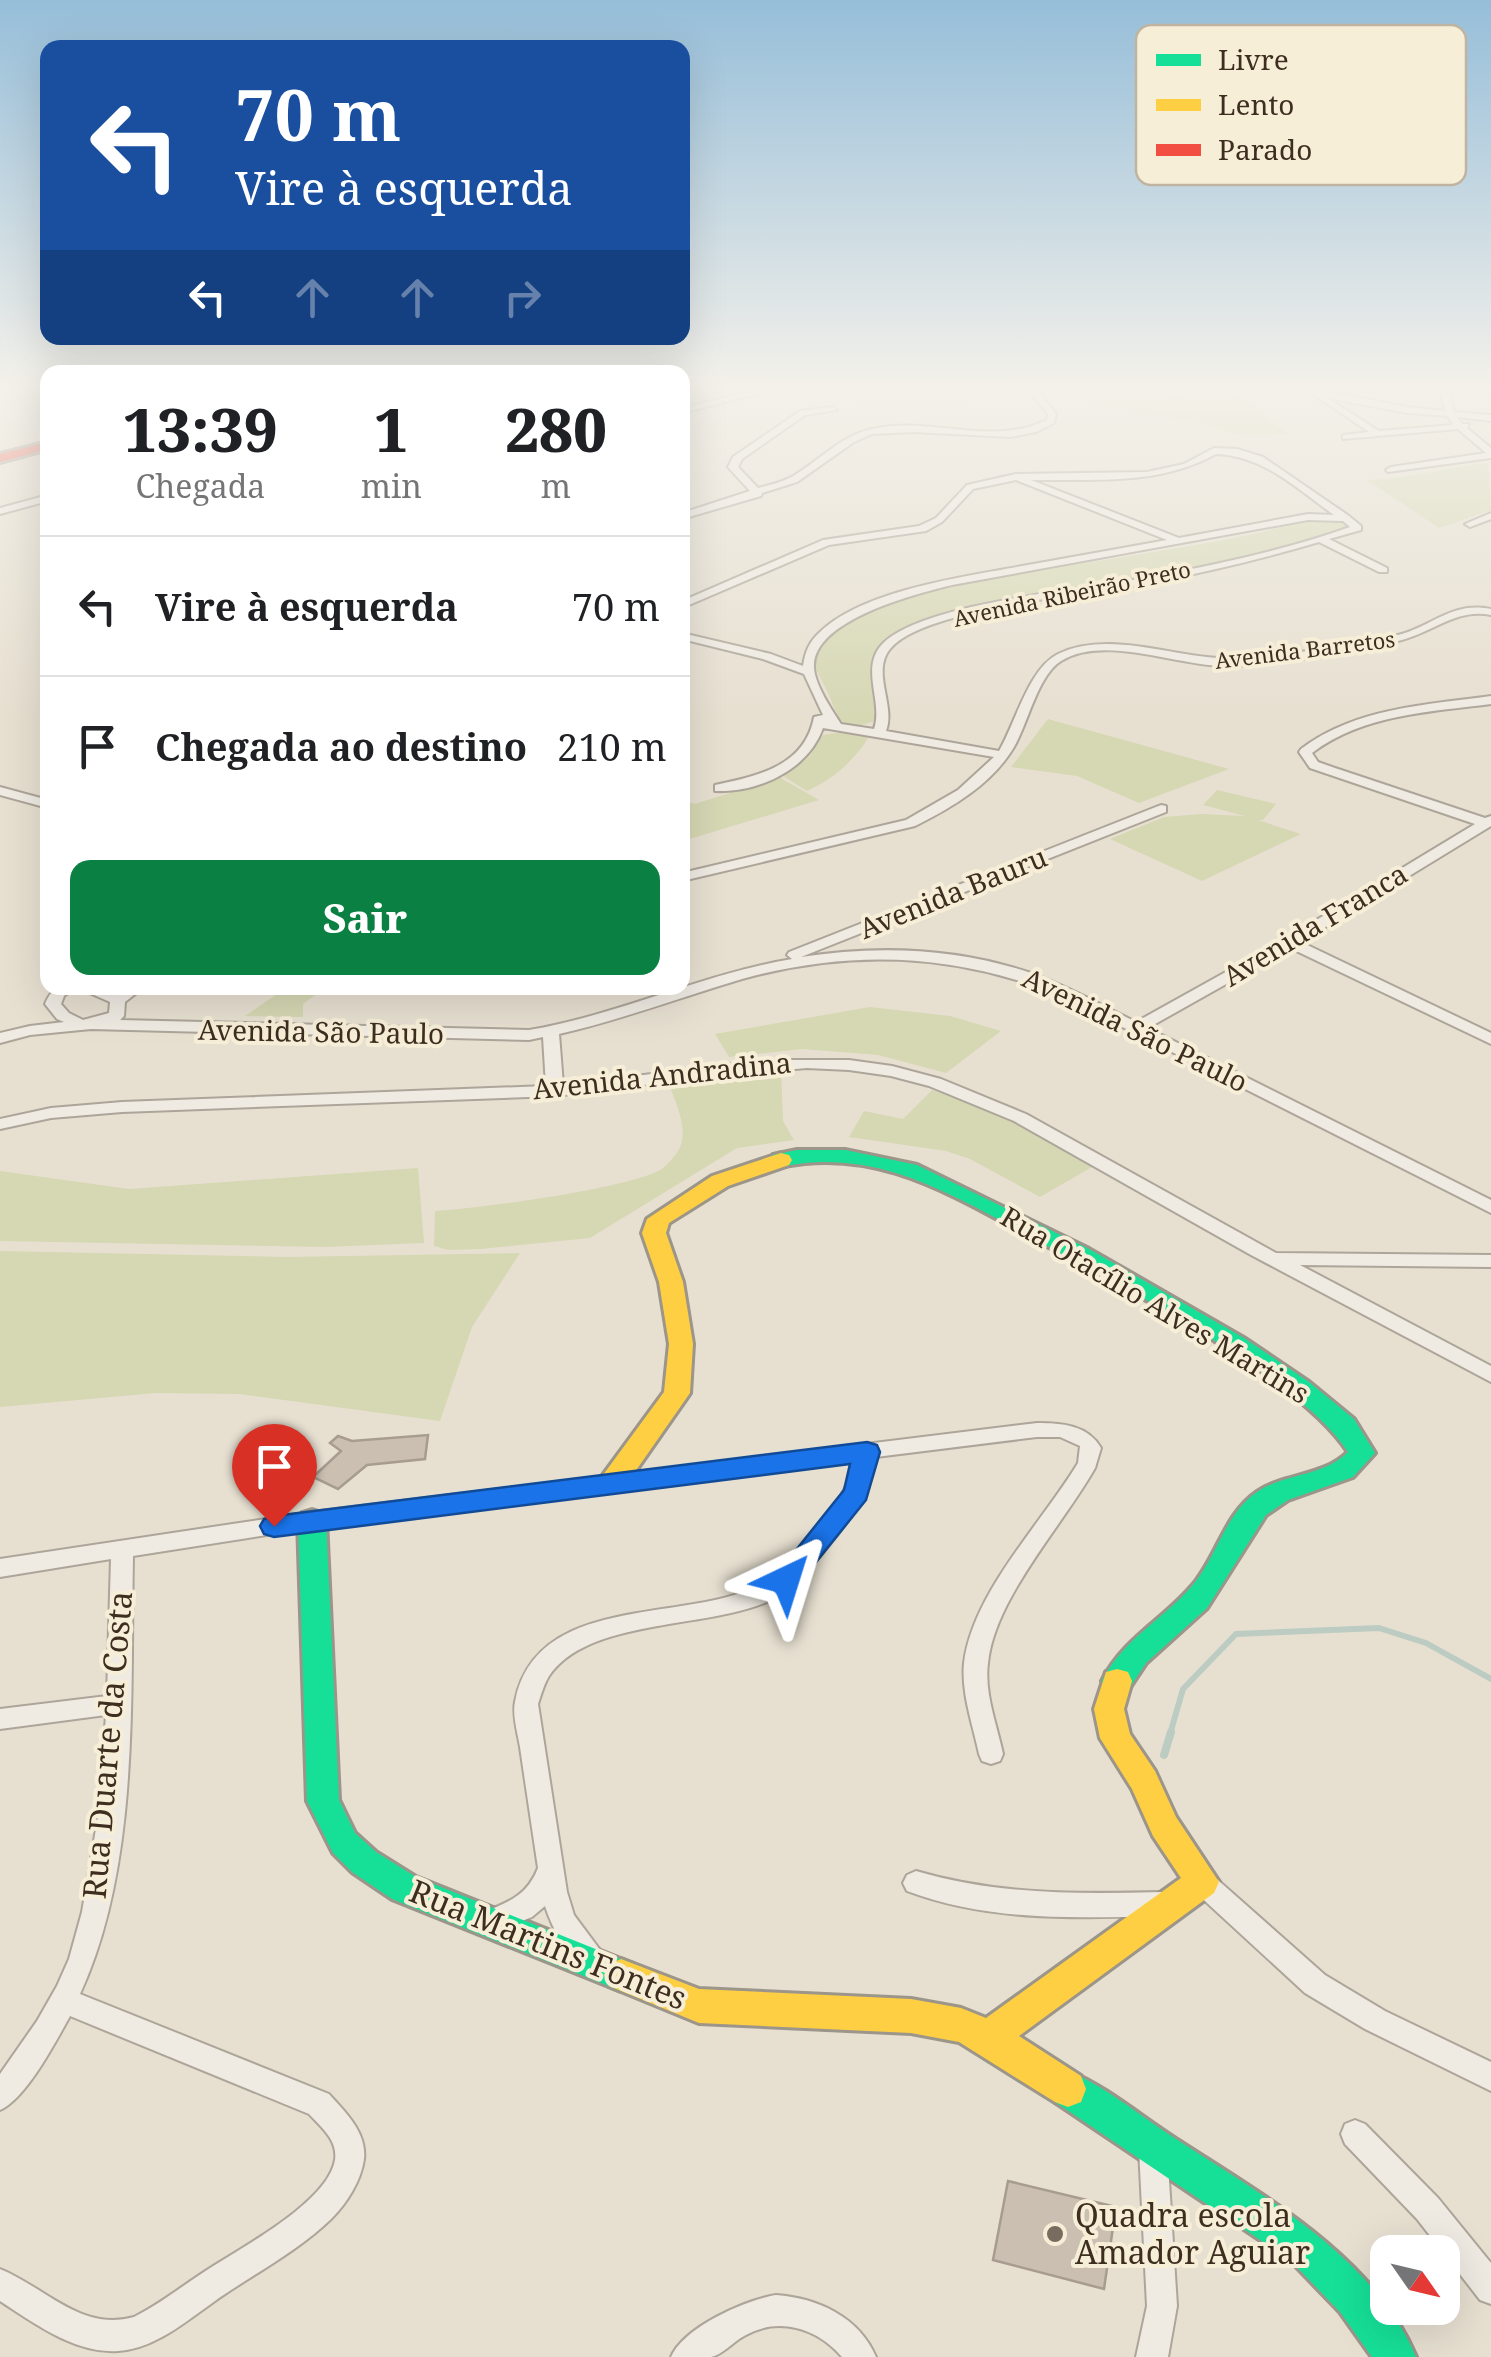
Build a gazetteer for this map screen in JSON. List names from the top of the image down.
{
  "streets": {
    "street": [
      "Avenida Ribeirão Preto",
      "Avenida Barretos",
      "Avenida Bauru",
      "Avenida Franca",
      "Avenida São Paulo",
      "Avenida Andradina",
      "Rua Otacílio Alves Martins",
      "Rua Duarte da Costa",
      "Rua Martins Fontes"
    ]
  },
  "crossings": [
    ["Avenida Bauru", "Avenida São Paulo"],
    ["Avenida Franca", "Avenida São Paulo"]
  ],
  "places": ["Quadra escola Amador Aguiar"],
  "legend": ["Livre", "Lento", "Parado"],
  "north": "bottom right",
  "page": {
    "turn": ["70 m", "Vire à esquerda"],
    "eta": [
      "13:39",
      "Chegada",
      "1",
      "min",
      "280",
      "m"
    ],
    "list": [
      {
        "name": "Vire à esquerda",
        "value": "70 m"
      },
      {
        "name": "Chegada ao destino",
        "value": "210 m"
      }
    ],
    "buttons": "Sair"
  }
}
